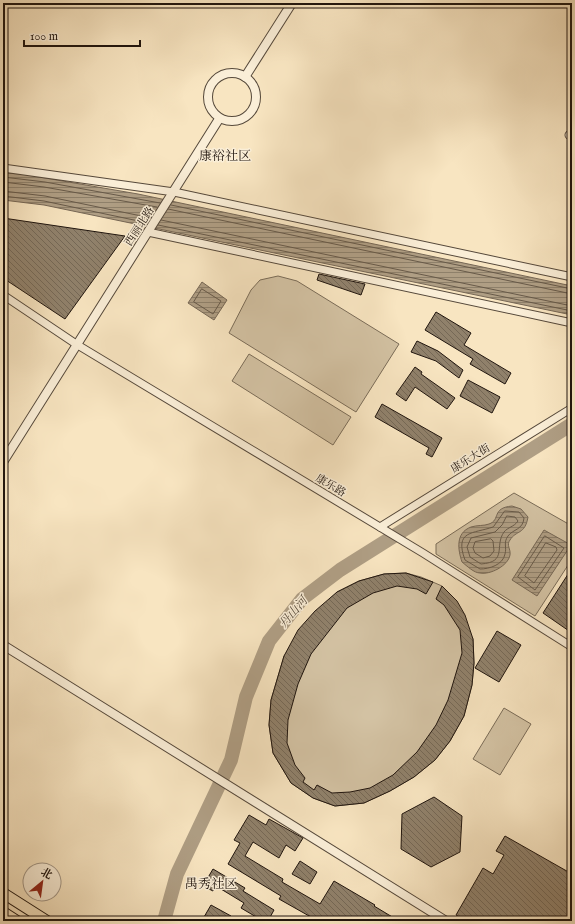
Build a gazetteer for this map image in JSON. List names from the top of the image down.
{
  "streets": {
    "street": ["西丽北路", "康乐大街", "康乐路"]
  },
  "crossings": [
    ["西丽北路", "康乐路"],
    ["康乐大街", "康乐路"]
  ],
  "districts": ["康裕社区", "禺秀社区"],
  "water": ["丹山河"],
  "scale_bar": "100 m",
  "north": "top right"
}
